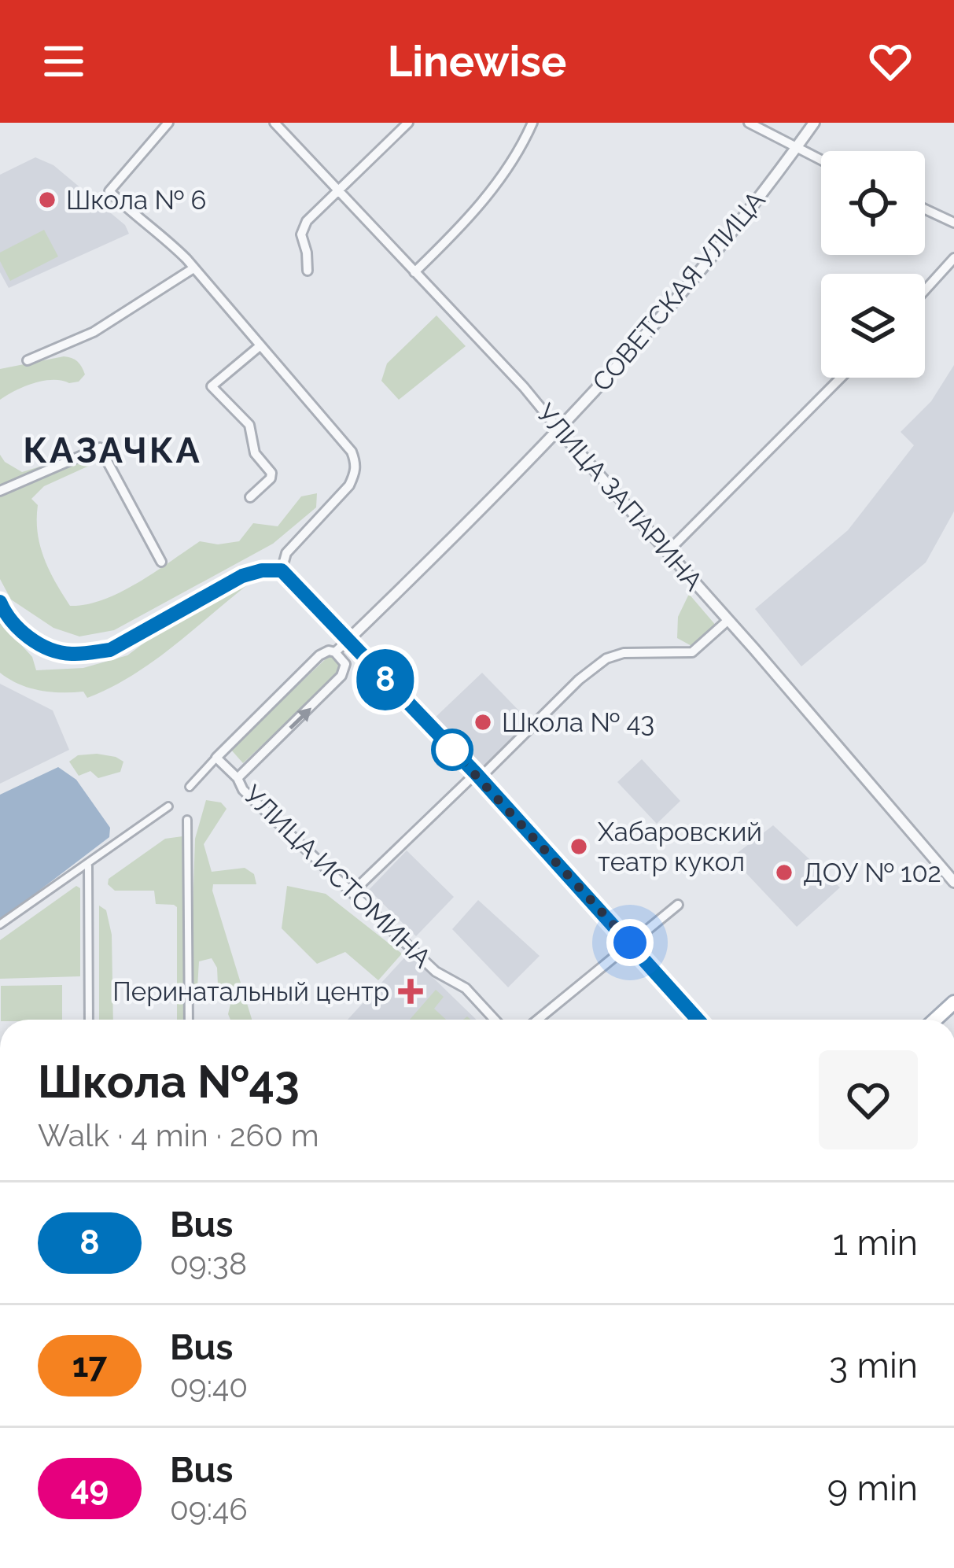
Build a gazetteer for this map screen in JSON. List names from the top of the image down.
{
  "streets": {
    "street": ["СОВЕТСКАЯ УЛИЦА", "УЛИЦА ЗАПАРИНА", "УЛИЦА ИСТОМИНА"]
  },
  "crossings": [
    ["СОВЕТСКАЯ УЛИЦА", "УЛИЦА ЗАПАРИНА"],
    ["СОВЕТСКАЯ УЛИЦА", "УЛИЦА ИСТОМИНА"]
  ],
  "districts": ["КАЗАЧКА"],
  "places": {
    "other": [
      "Школа № 6",
      "Школа № 43",
      "Хабаровский театр кукол",
      "ДОУ № 102"
    ],
    "health": ["Перинатальный центр"]
  },
  "lines": ["bus line 8"],
  "page": {
    "header": "Linewise",
    "on_map": "8",
    "heading": ["Школа №43", "Walk · 4 min · 260 m"],
    "list": [
      {
        "mark": "8",
        "name": "Bus",
        "note": "09:38",
        "value": "1 min"
      },
      {
        "mark": "17",
        "name": "Bus",
        "note": "09:40",
        "value": "3 min"
      },
      {
        "mark": "49",
        "name": "Bus",
        "note": "09:46",
        "value": "9 min"
      }
    ]
  }
}
